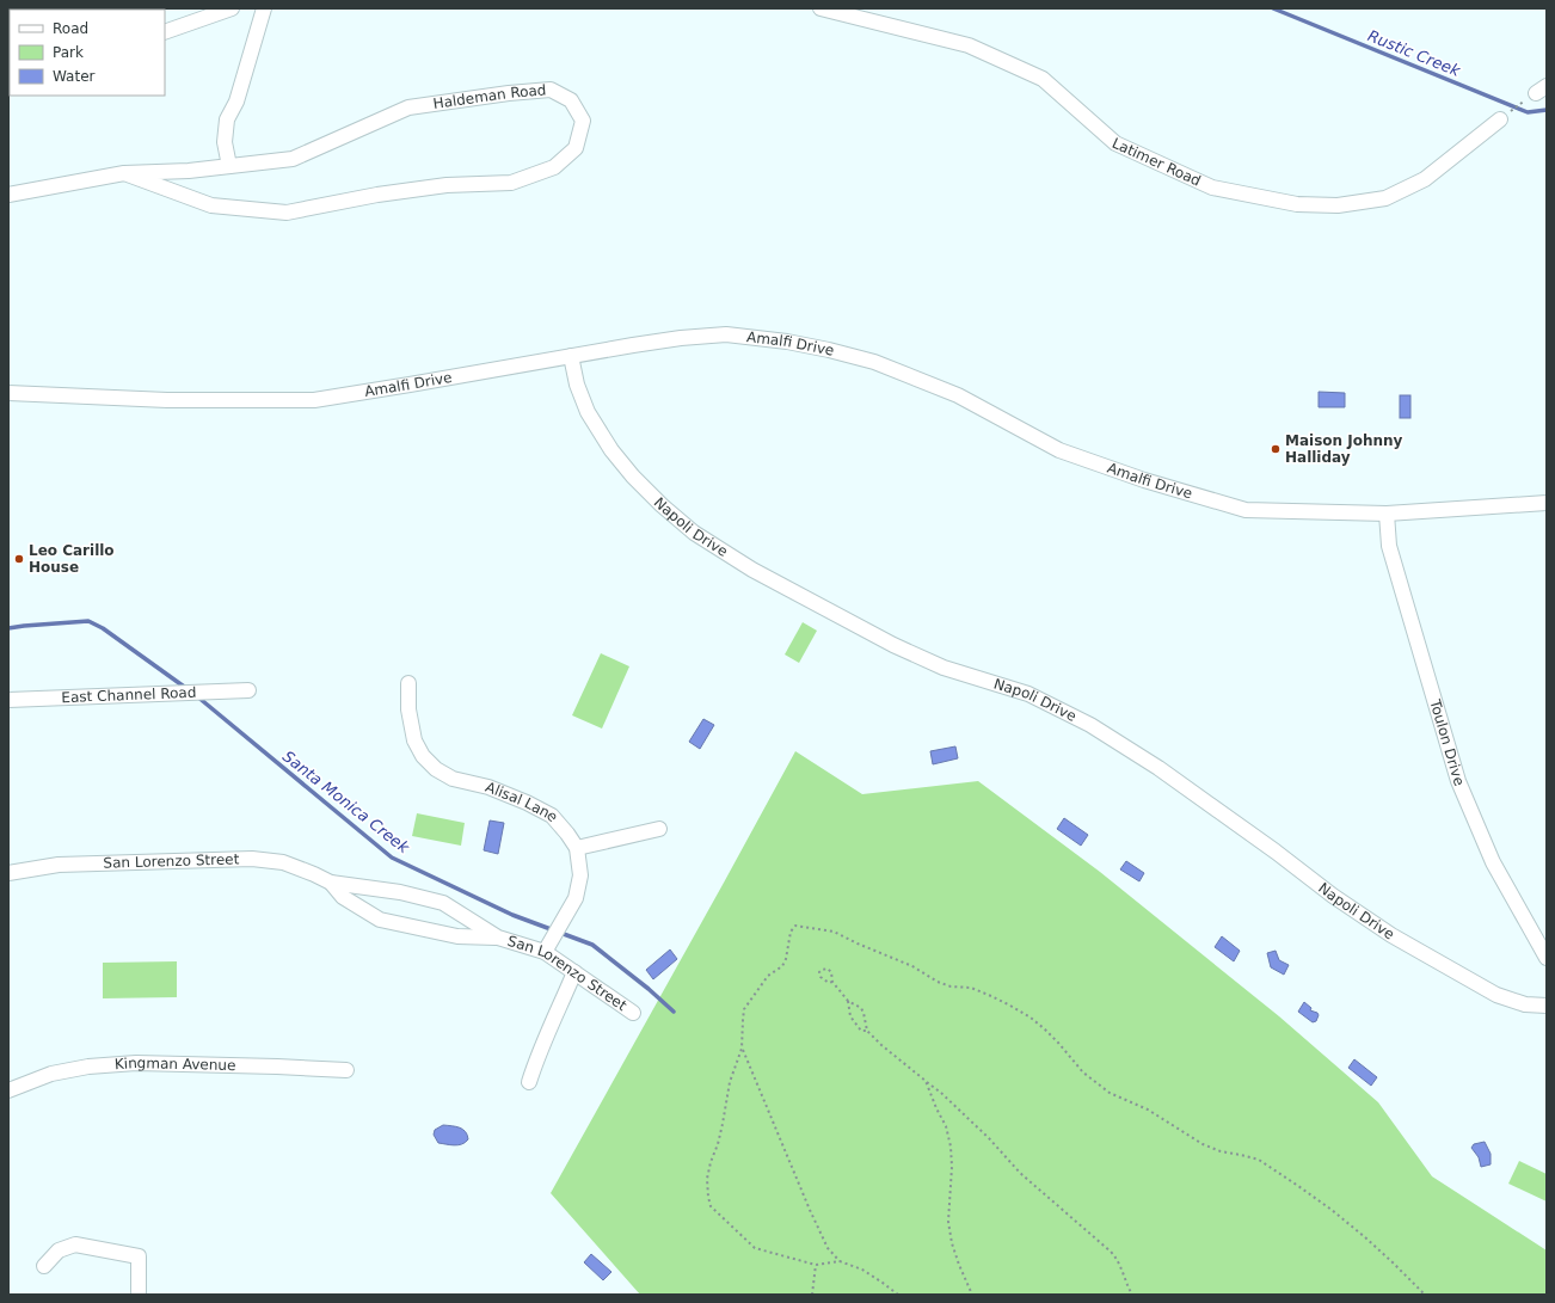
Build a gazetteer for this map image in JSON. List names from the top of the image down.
{
  "streets": {
    "street": [
      "Haldeman Road",
      "Latimer Road",
      "Amalfi Drive",
      "Napoli Drive",
      "East Channel Road",
      "Toulon Drive",
      "Alisal Lane",
      "San Lorenzo Street",
      "Kingman Avenue"
    ]
  },
  "crossings": [
    ["Amalfi Drive", "Napoli Drive"],
    ["Amalfi Drive", "Toulon Drive"],
    ["Alisal Lane", "San Lorenzo Street"]
  ],
  "water": ["Rustic Creek", "Santa Monica Creek"],
  "places": ["Maison Johnny Halliday", "Leo Carillo House"],
  "legend": ["Road", "Park", "Water"]
}
